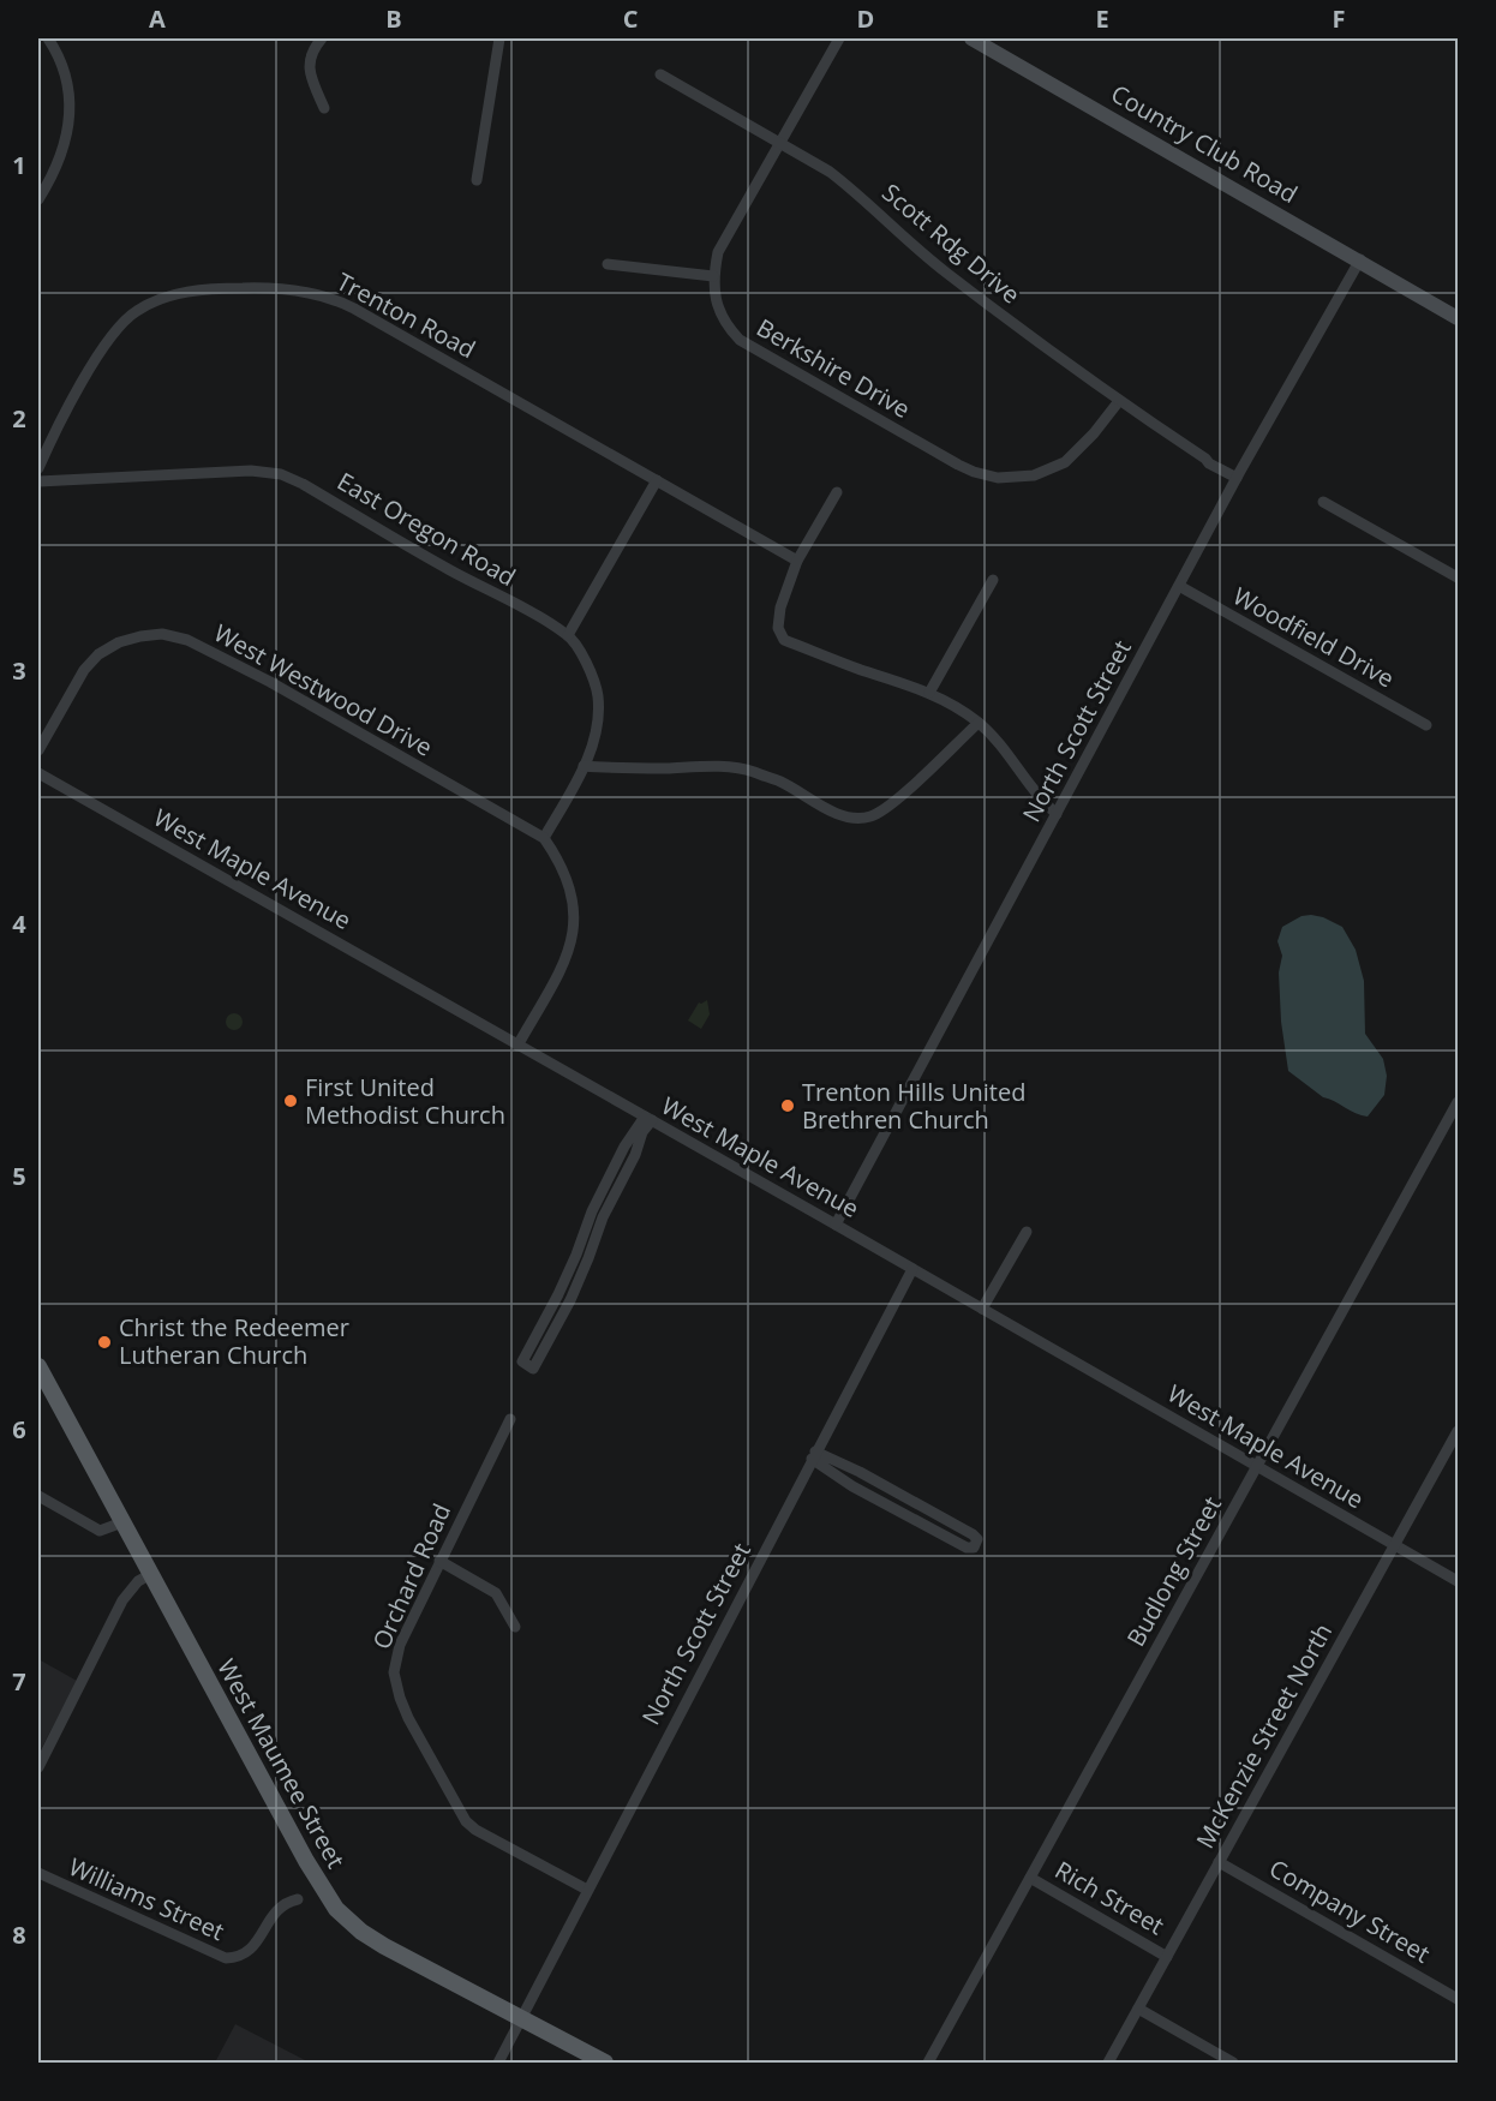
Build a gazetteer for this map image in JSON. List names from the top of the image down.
{
  "streets": {
    "main road": ["West Maumee Street"],
    "street": [
      "Country Club Road",
      "Scott Rdg Drive",
      "Trenton Road",
      "Berkshire Drive",
      "East Oregon Road",
      "Woodfield Drive",
      "West Westwood Drive",
      "North Scott Street",
      "West Maple Avenue",
      "Budlong Street",
      "Orchard Road",
      "McKenzie Street North",
      "Rich Street",
      "Williams Street",
      "Company Street"
    ]
  },
  "crossings": [
    ["Country Club Road", "North Scott Street"],
    ["Scott Rdg Drive", "Berkshire Drive"],
    ["Scott Rdg Drive", "North Scott Street"],
    ["East Oregon Road", "West Westwood Drive"],
    ["Woodfield Drive", "North Scott Street"],
    ["North Scott Street", "West Maple Avenue"],
    ["North Scott Street", "Orchard Road"],
    ["North Scott Street", "West Maumee Street"],
    ["West Maple Avenue", "Budlong Street"],
    ["West Maple Avenue", "McKenzie Street North"],
    ["Budlong Street", "Rich Street"],
    ["McKenzie Street North", "Rich Street"],
    ["McKenzie Street North", "Company Street"]
  ],
  "places": ["First United Methodist Church", "Trenton Hills United Brethren Church", "Christ the Redeemer Lutheran Church"],
  "grid": {
    "columns": [
      "A",
      "B",
      "C",
      "D",
      "E",
      "F"
    ],
    "rows": [
      "1",
      "2",
      "3",
      "4",
      "5",
      "6",
      "7",
      "8"
    ]
  }
}
